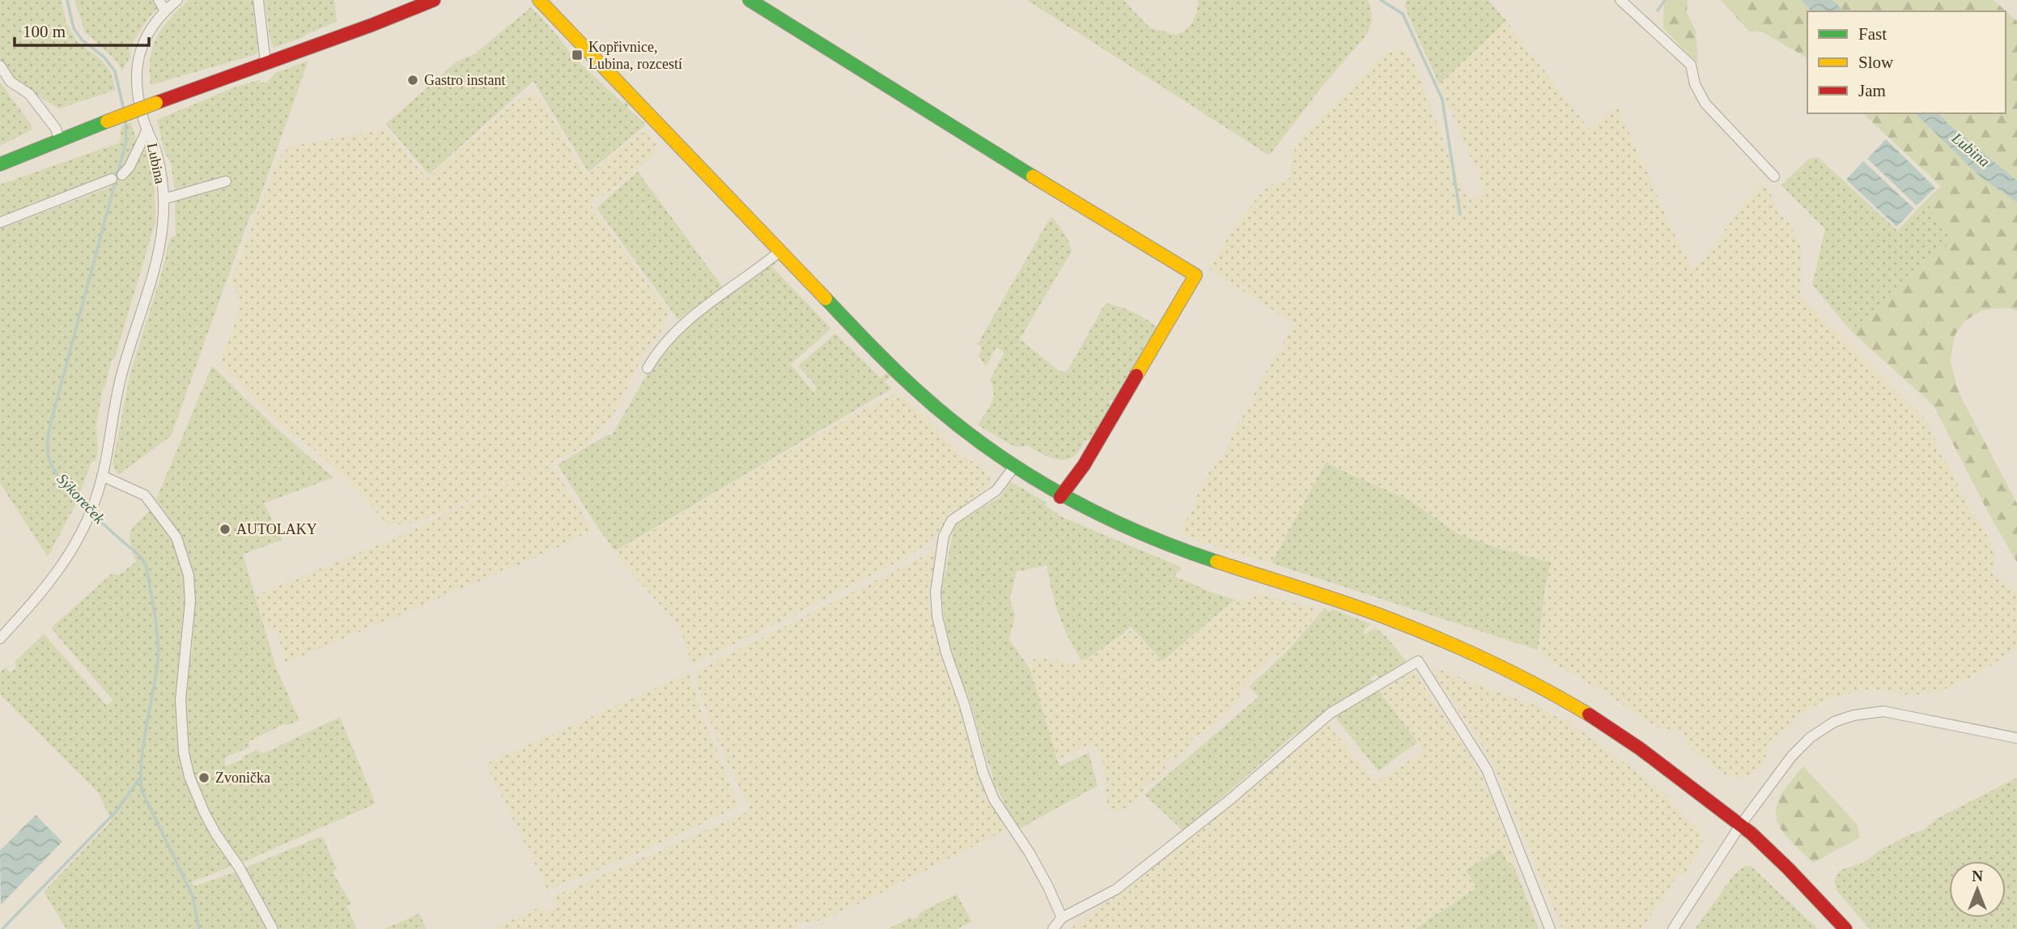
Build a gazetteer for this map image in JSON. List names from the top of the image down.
{
  "streets": {
    "street": ["Lubina"]
  },
  "water": ["Lubina", "Sýkoreček"],
  "places": {
    "transit": ["Kopřivnice, Lubina, rozcestí"],
    "other": ["Gastro instant", "AUTOLAKY", "Zvonička"]
  },
  "legend": ["Fast", "Slow", "Jam"],
  "scale_bar": "100 m",
  "north": "top"
}
